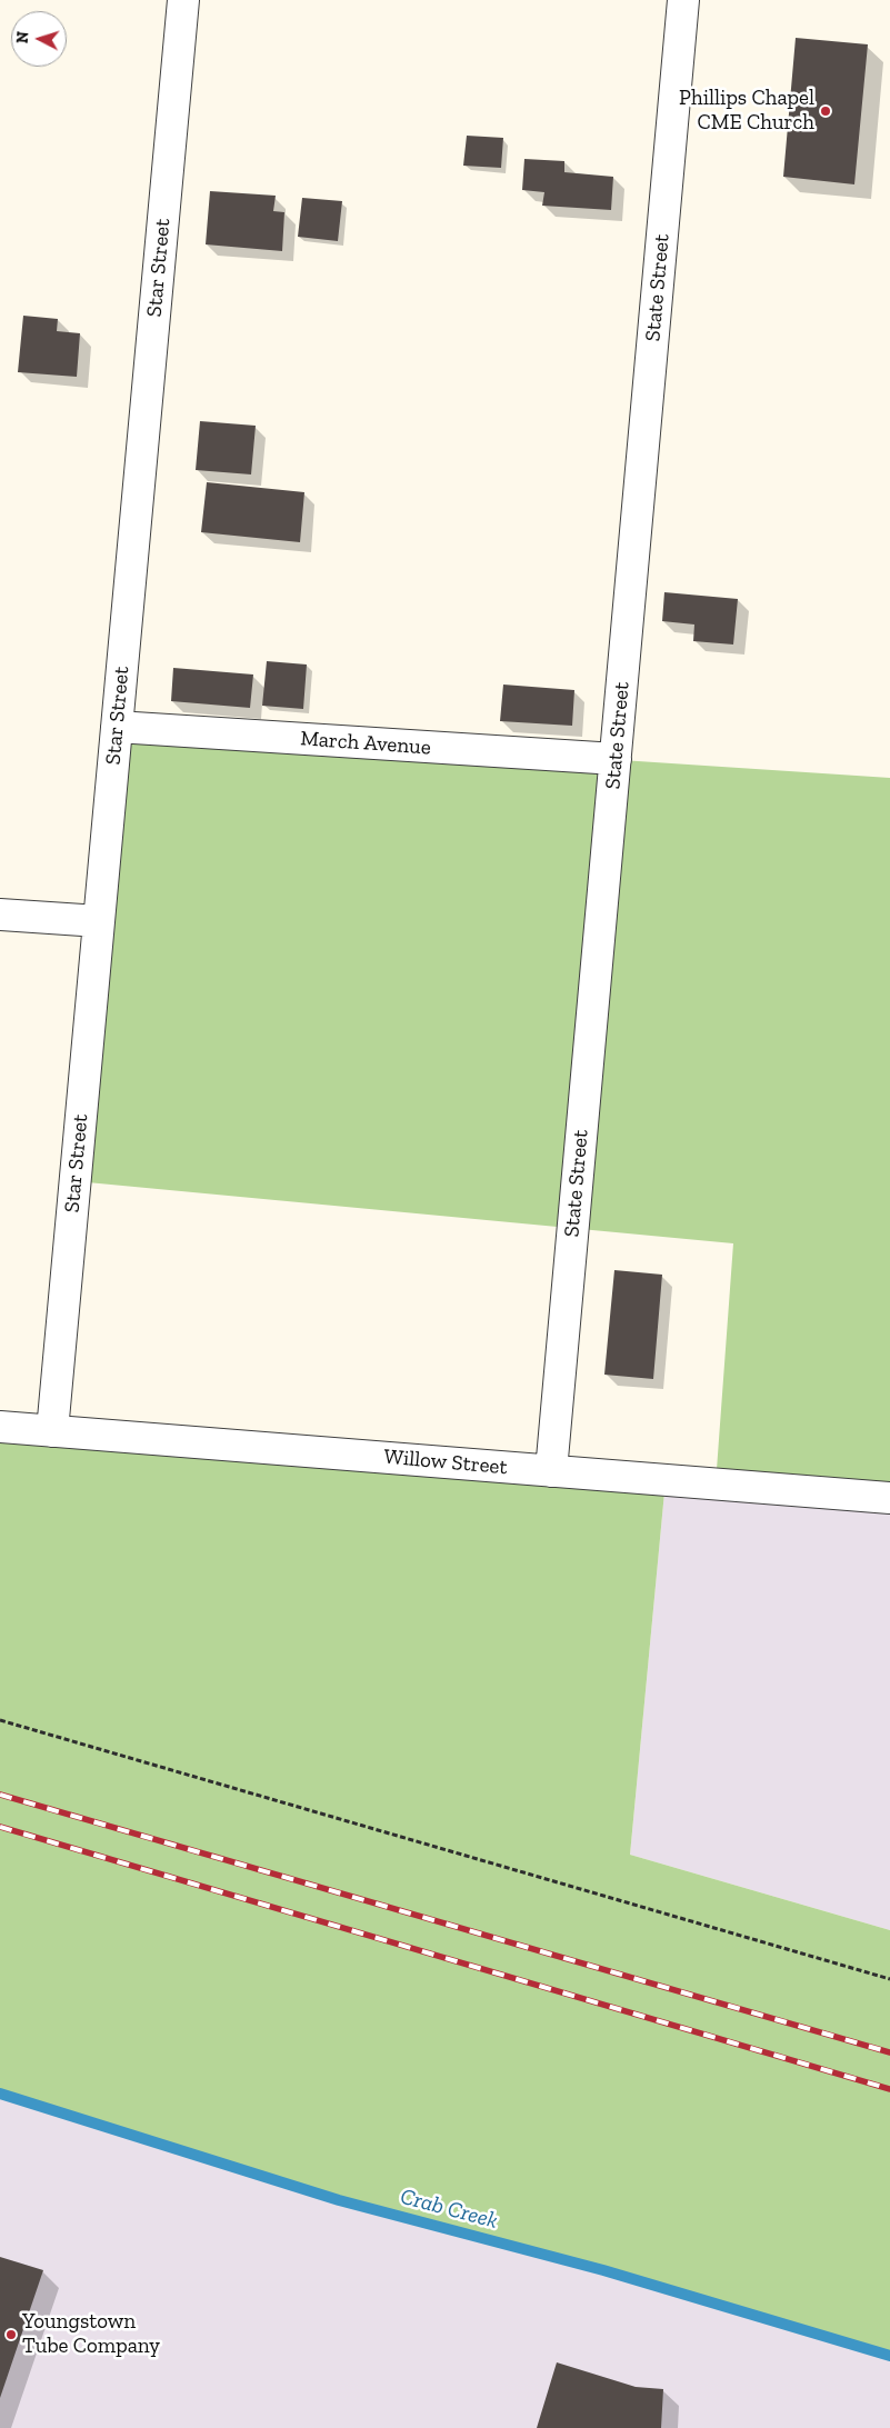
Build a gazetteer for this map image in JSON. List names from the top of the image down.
{
  "streets": {
    "street": [
      "Star Street",
      "State Street",
      "March Avenue",
      "Willow Street"
    ]
  },
  "crossings": [
    ["Star Street", "March Avenue"],
    ["Star Street", "Willow Street"],
    ["State Street", "March Avenue"],
    ["State Street", "Willow Street"]
  ],
  "water": ["Crab Creek"],
  "places": ["Phillips Chapel CME Church", "Youngstown Tube Company"],
  "north": "left"
}
